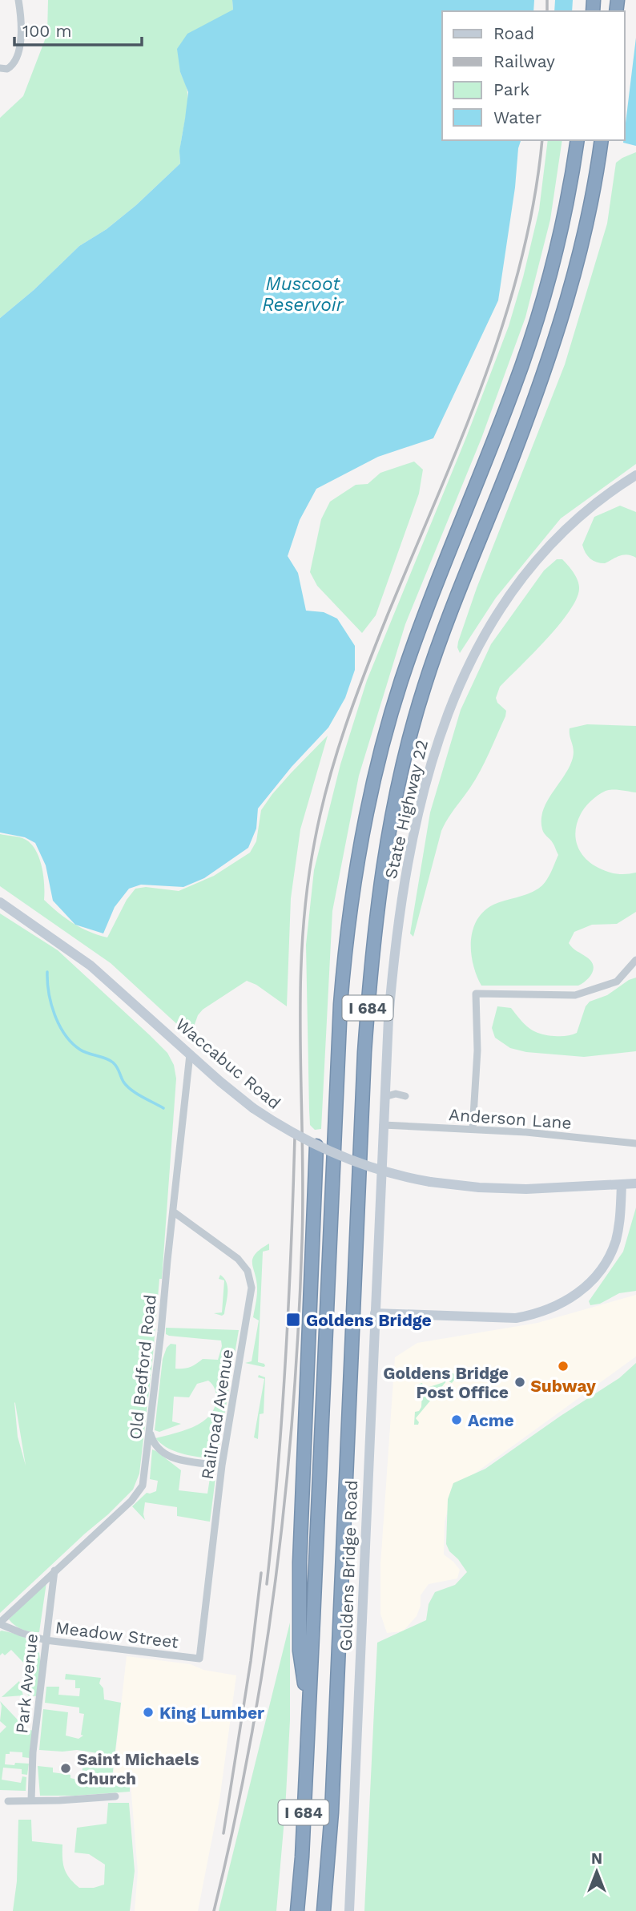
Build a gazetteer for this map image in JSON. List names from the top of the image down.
{
  "streets": {
    "highway": ["I 684"],
    "main road": ["State Highway 22", "Waccabuc Road", "Goldens Bridge Road"],
    "street": [
      "Anderson Lane",
      "Old Bedford Road",
      "Railroad Avenue",
      "Meadow Street",
      "Park Avenue"
    ]
  },
  "crossings": [
    ["State Highway 22", "Anderson Lane"],
    ["State Highway 22", "Goldens Bridge Road"],
    ["Waccabuc Road", "Old Bedford Road"],
    ["Old Bedford Road", "Railroad Avenue"],
    ["Old Bedford Road", "Meadow Street"],
    ["Old Bedford Road", "Park Avenue"],
    ["Railroad Avenue", "Meadow Street"],
    ["Meadow Street", "Park Avenue"]
  ],
  "water": ["Muscoot Reservoir"],
  "places": {
    "transit": ["Goldens Bridge"],
    "other": [
      "Subway",
      "Goldens Bridge Post Office",
      "Acme",
      "King Lumber",
      "Saint Michaels Church"
    ]
  },
  "legend": [
    "Road",
    "Railway",
    "Park",
    "Water"
  ],
  "scale_bar": "100 m",
  "north": "top"
}
